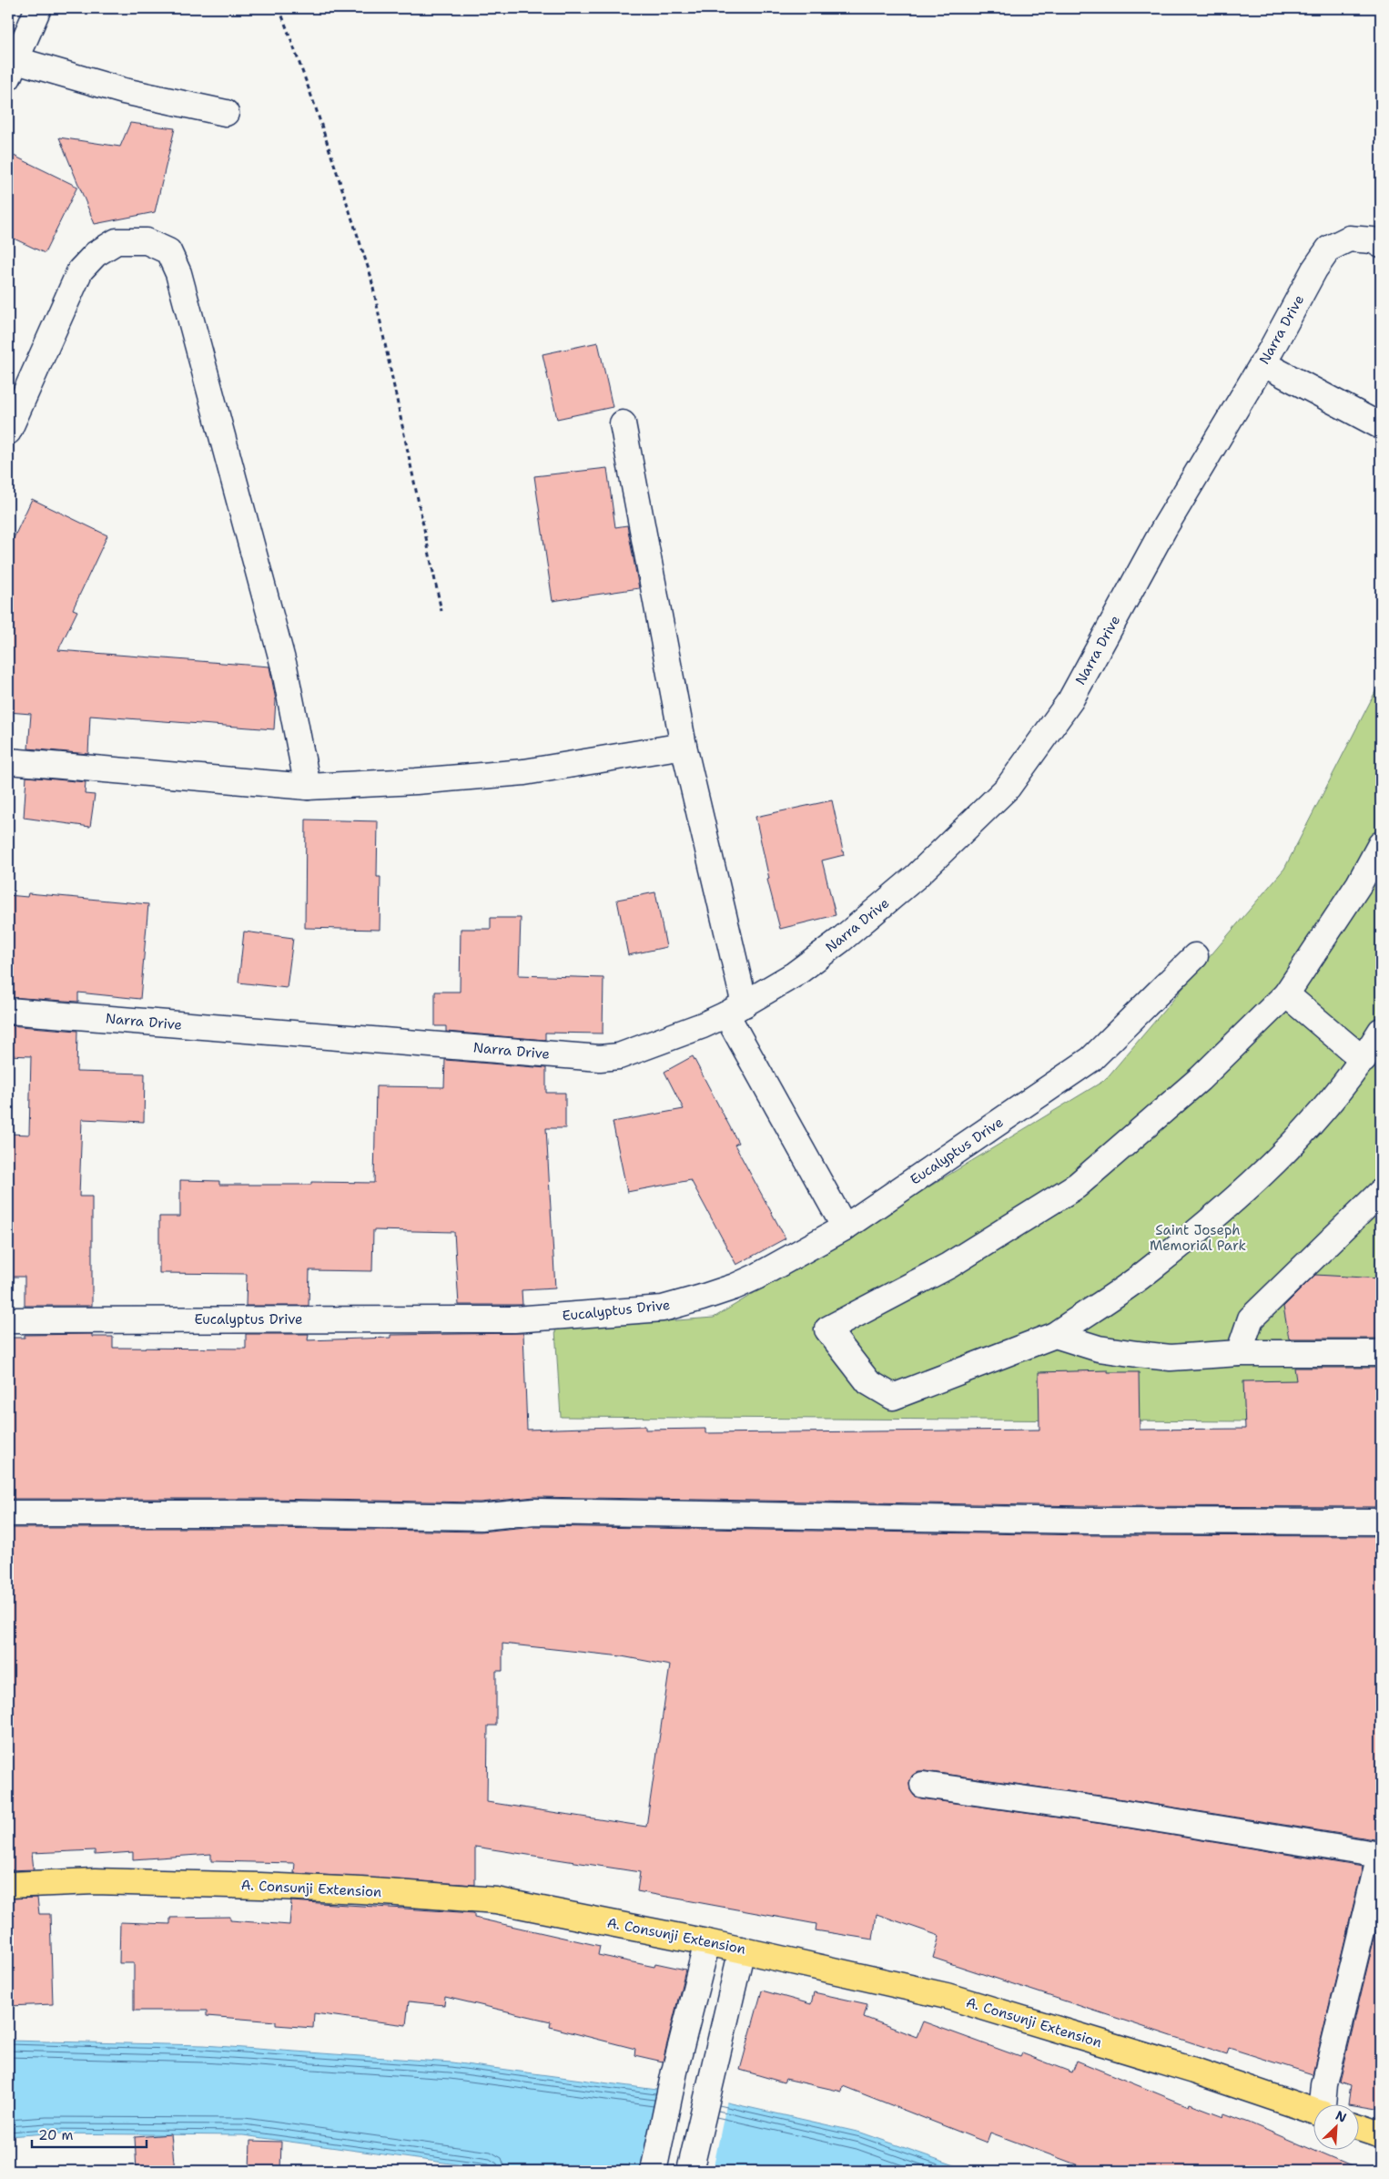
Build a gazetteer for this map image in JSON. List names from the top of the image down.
{
  "streets": {
    "main road": ["A. Consunji Extension"],
    "street": ["Narra Drive", "Eucalyptus Drive"]
  },
  "parks": ["Saint Joseph Memorial Park"],
  "scale_bar": "20 m",
  "north": "top right"
}
